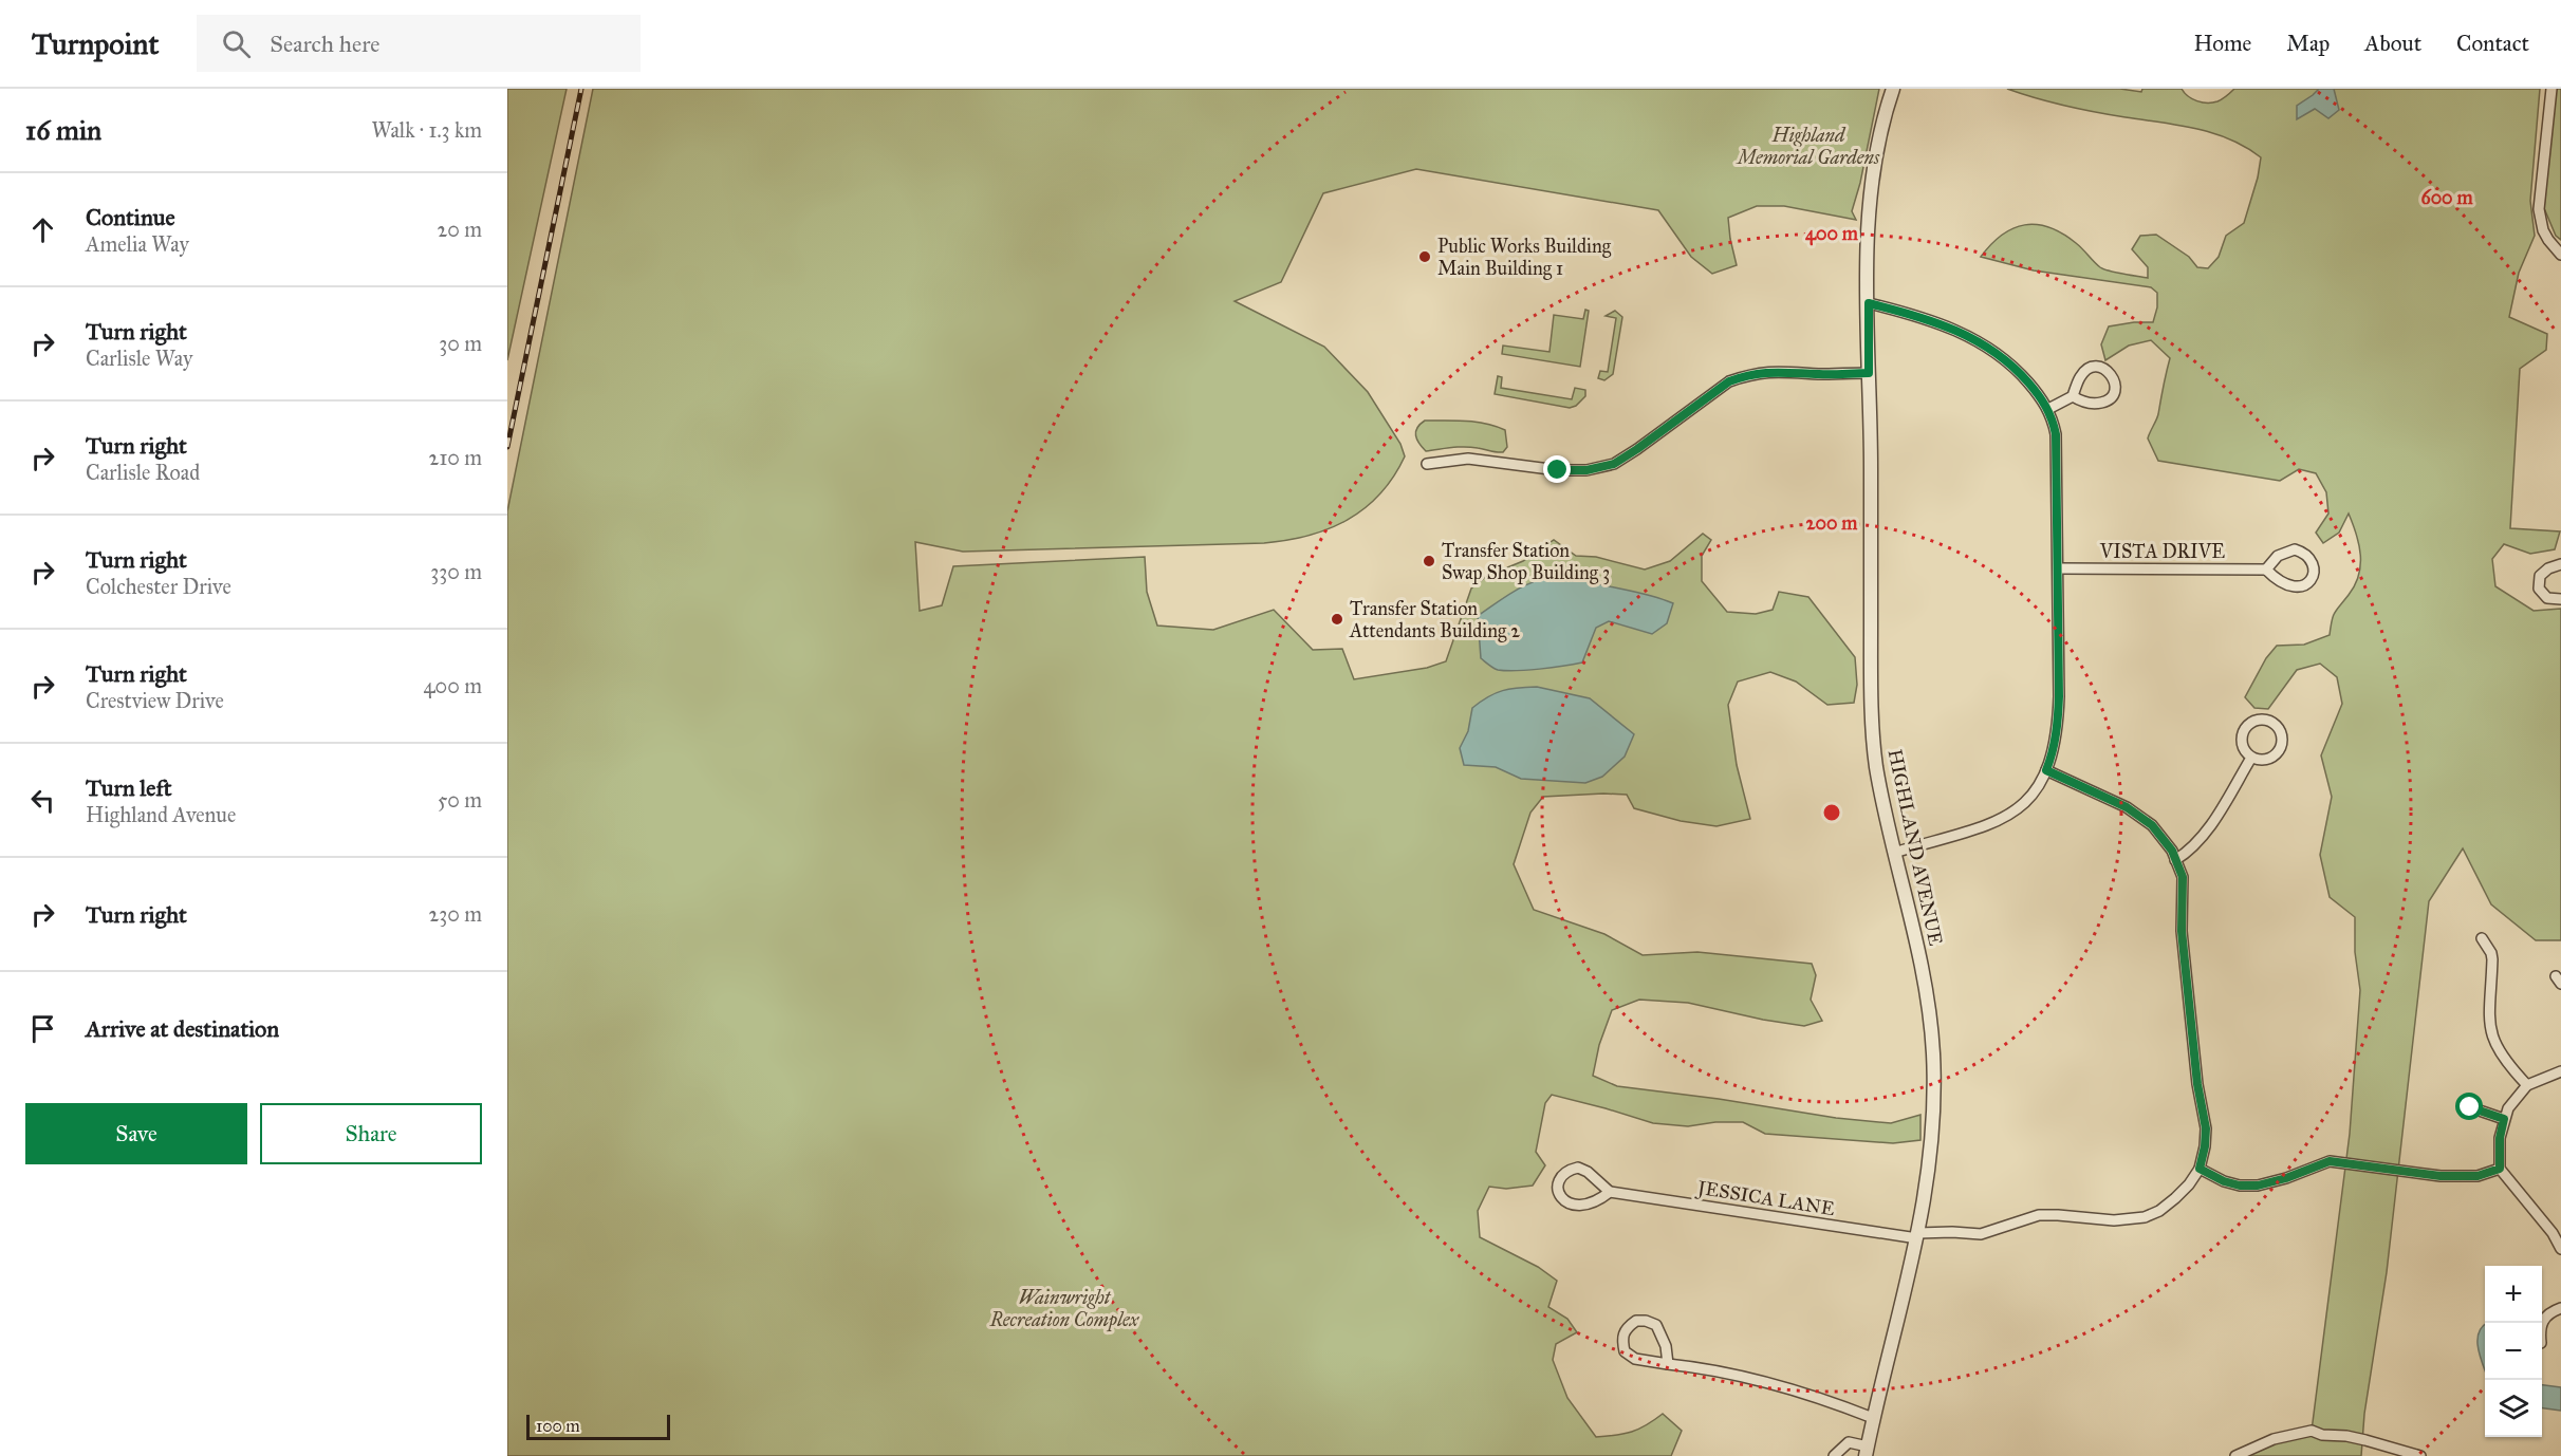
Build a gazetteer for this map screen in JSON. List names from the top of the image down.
{
  "streets": {
    "street": ["VISTA DRIVE", "HIGHLAND AVENUE", "JESSICA LANE"]
  },
  "crossings": [
    ["HIGHLAND AVENUE", "JESSICA LANE"]
  ],
  "parks": ["Highland Memorial Gardens", "Wainwright Recreation Complex"],
  "places": ["Public Works Building Main Building 1", "Transfer Station Swap Shop Building 3", "Transfer Station Attendants Building 2"],
  "scale_bar": "100 m",
  "page": {
    "header": "Turnpoint",
    "search": "Search here",
    "nav": [
      "Home",
      "Map",
      "About",
      "Contact"
    ],
    "heading": ["16 min", "Walk · 1.3 km"],
    "list": [
      ["Continue", "Amelia Way", "20 m"],
      ["Turn right", "Carlisle Way", "30 m"],
      ["Turn right", "Carlisle Road", "210 m"],
      ["Turn right", "Colchester Drive", "330 m"],
      ["Turn right", "Crestview Drive", "400 m"],
      ["Turn left", "Highland Avenue", "50 m"],
      ["Turn right", "230 m"],
      "Arrive at destination"
    ],
    "buttons": ["Save", "Share"],
    "map_buttons": ["+", "−"],
    "scale": "100 m"
  },
  "rings": ["600 m", "400 m", "200 m"]
}
